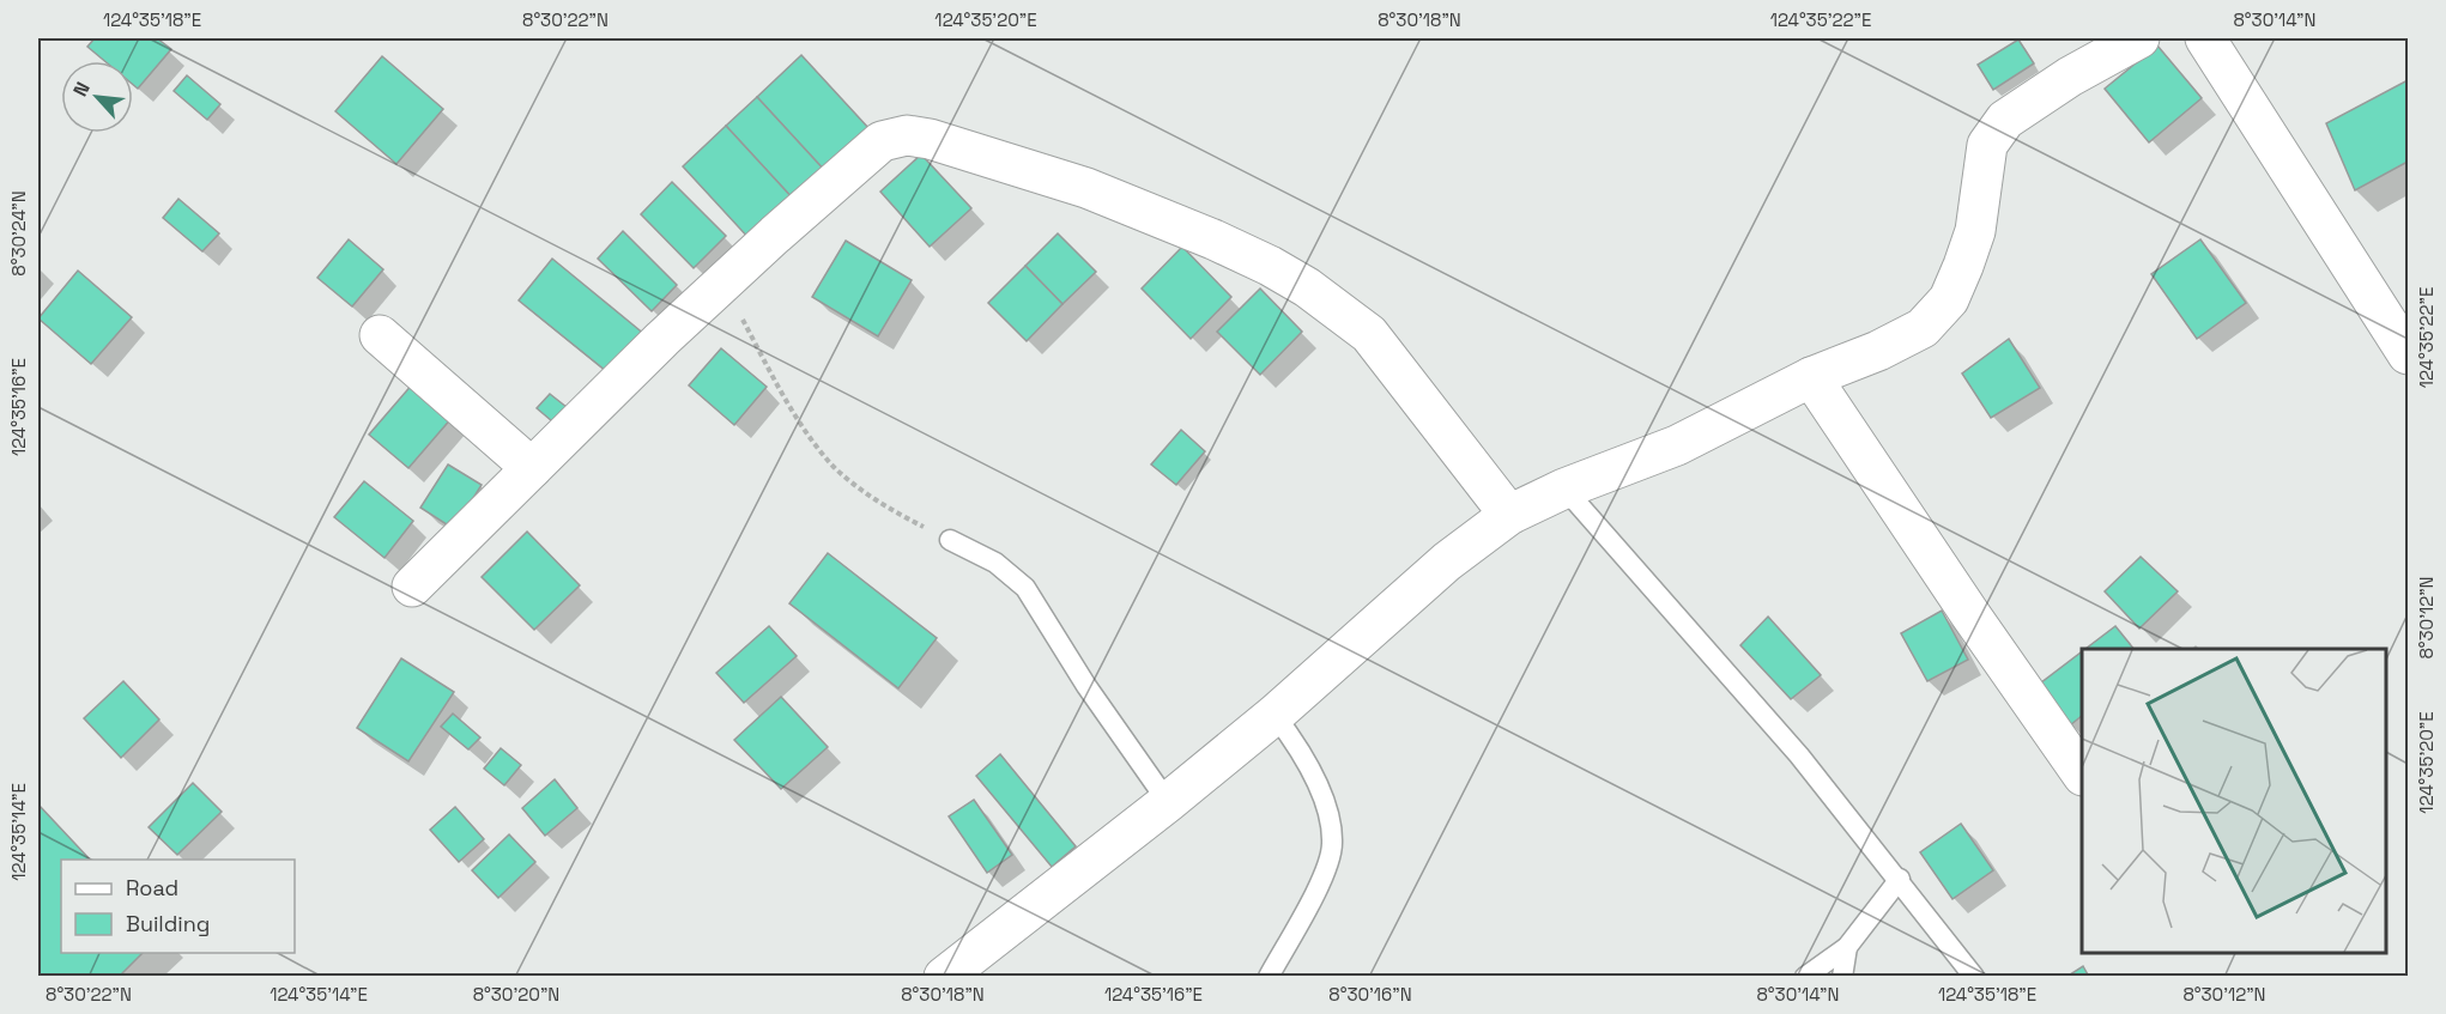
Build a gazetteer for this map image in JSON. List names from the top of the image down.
{
  "legend": ["Road", "Building"],
  "north": "top left",
  "coordinates": [
    "124°35'18\"E",
    "8°30'22\"N",
    "124°35'20\"E",
    "8°30'18\"N",
    "124°35'22\"E",
    "8°30'14\"N",
    "8°30'24\"N",
    "124°35'16\"E",
    "8°30'12\"N",
    "124°35'14\"E",
    "8°30'20\"N",
    "8°30'16\"N"
  ]
}
